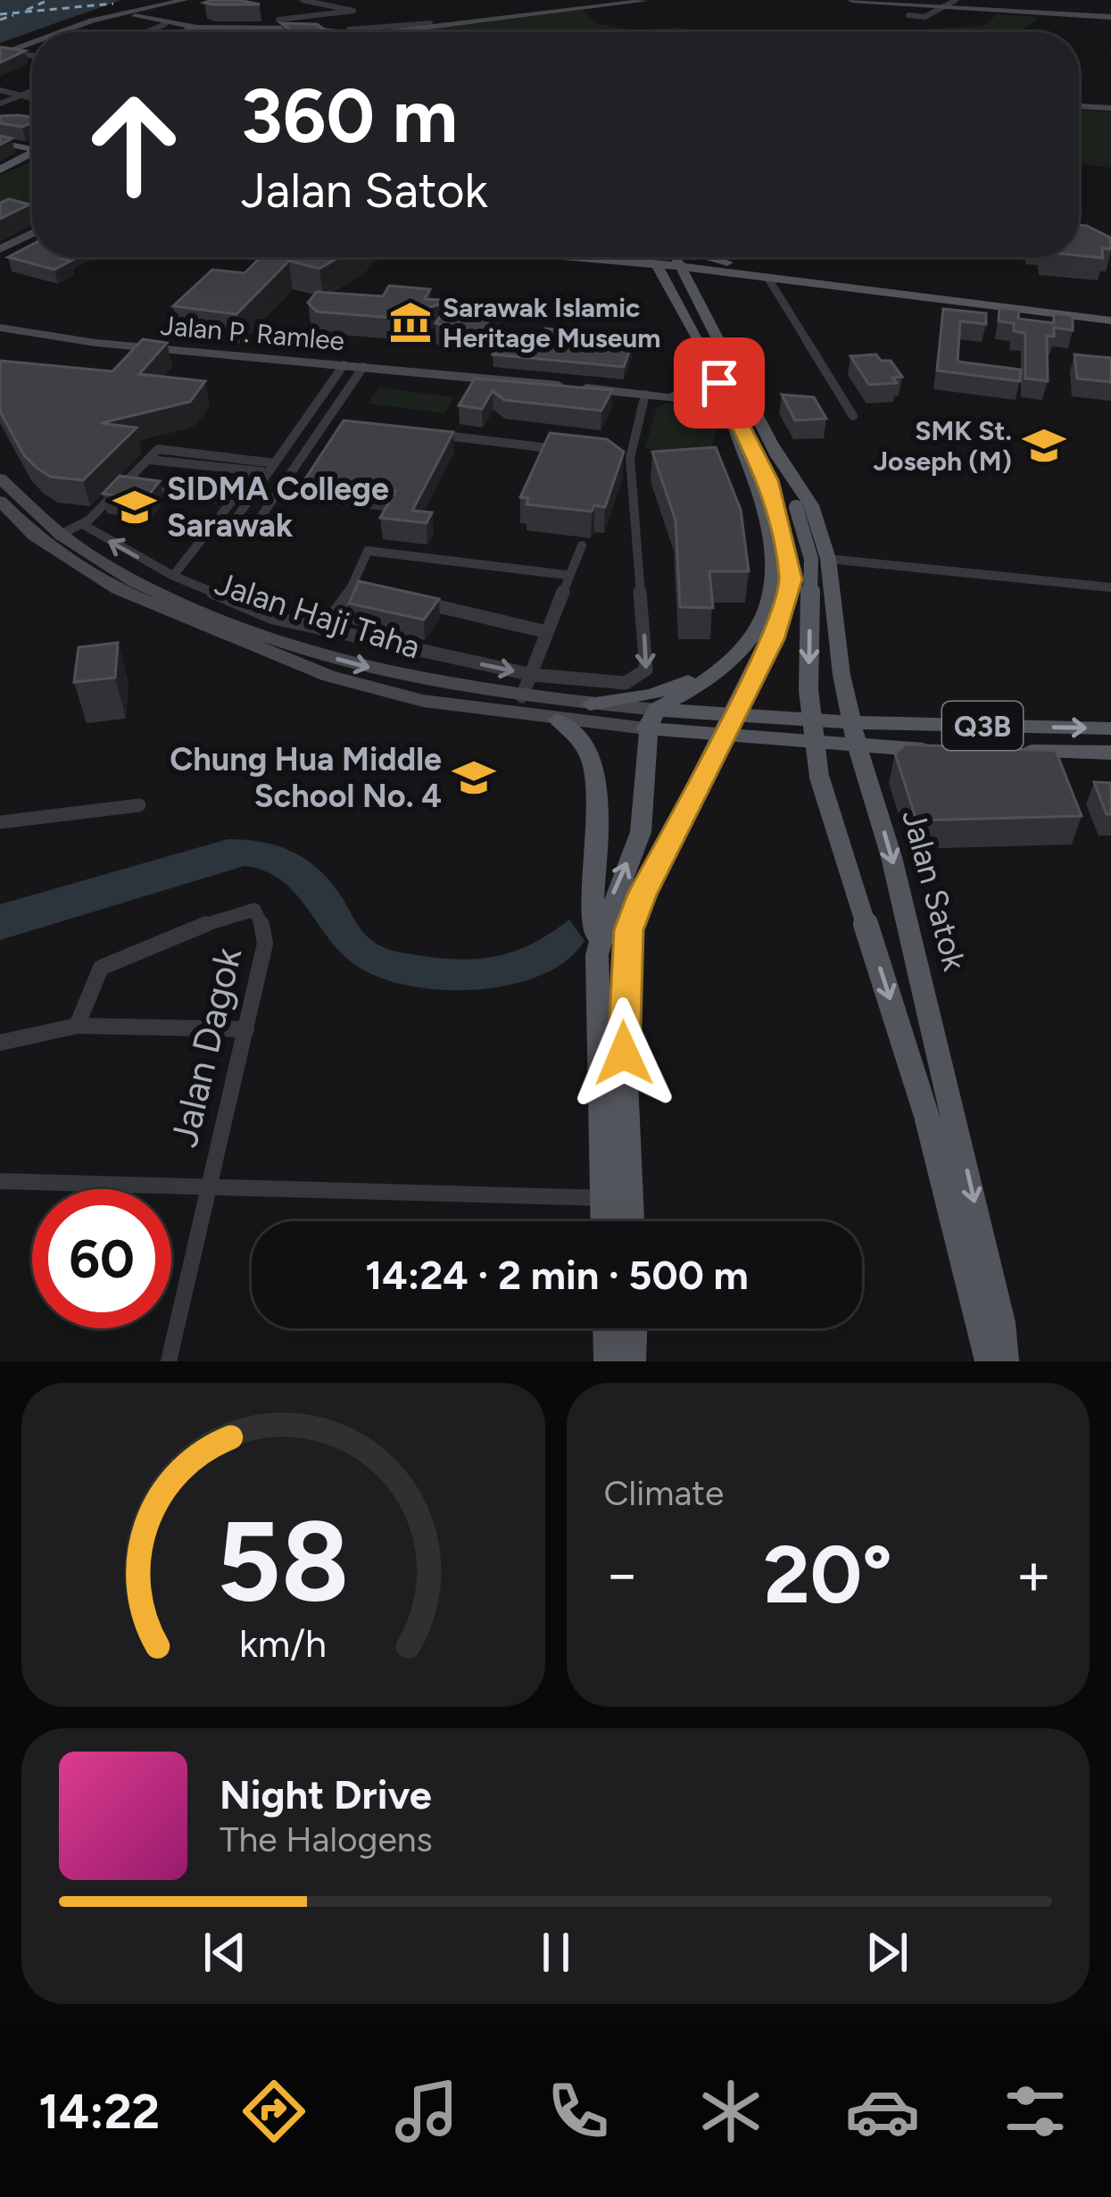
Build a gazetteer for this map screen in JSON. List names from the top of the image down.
{
  "streets": {
    "main road": [
      "Jalan P. Ramlee",
      "Jalan Haji Taha",
      "Q3B",
      "Jalan Satok"
    ],
    "street": ["Jalan Dagok"]
  },
  "crossings": [
    ["Jalan P. Ramlee", "Jalan Satok"],
    ["Jalan Haji Taha", "Jalan Satok"],
    ["Q3B", "Jalan Satok"]
  ],
  "one_way": ["Jalan Satok"],
  "places": {
    "museum": ["Sarawak Islamic Heritage Museum"],
    "school or university": ["SMK St. Joseph (M)", "SIDMA College Sarawak", "Chung Hua Middle School No. 4"]
  },
  "page": {
    "turn": ["360 m", "Jalan Satok"],
    "limit": "60",
    "trip": "14:24 · 2 min · 500 m",
    "tile": "Climate",
    "heat": ["−", "20°", "+"],
    "song": ["Night Drive", "The Halogens"],
    "tabs": "14:22",
    "gauge": ["58", "km/h"]
  }
}
